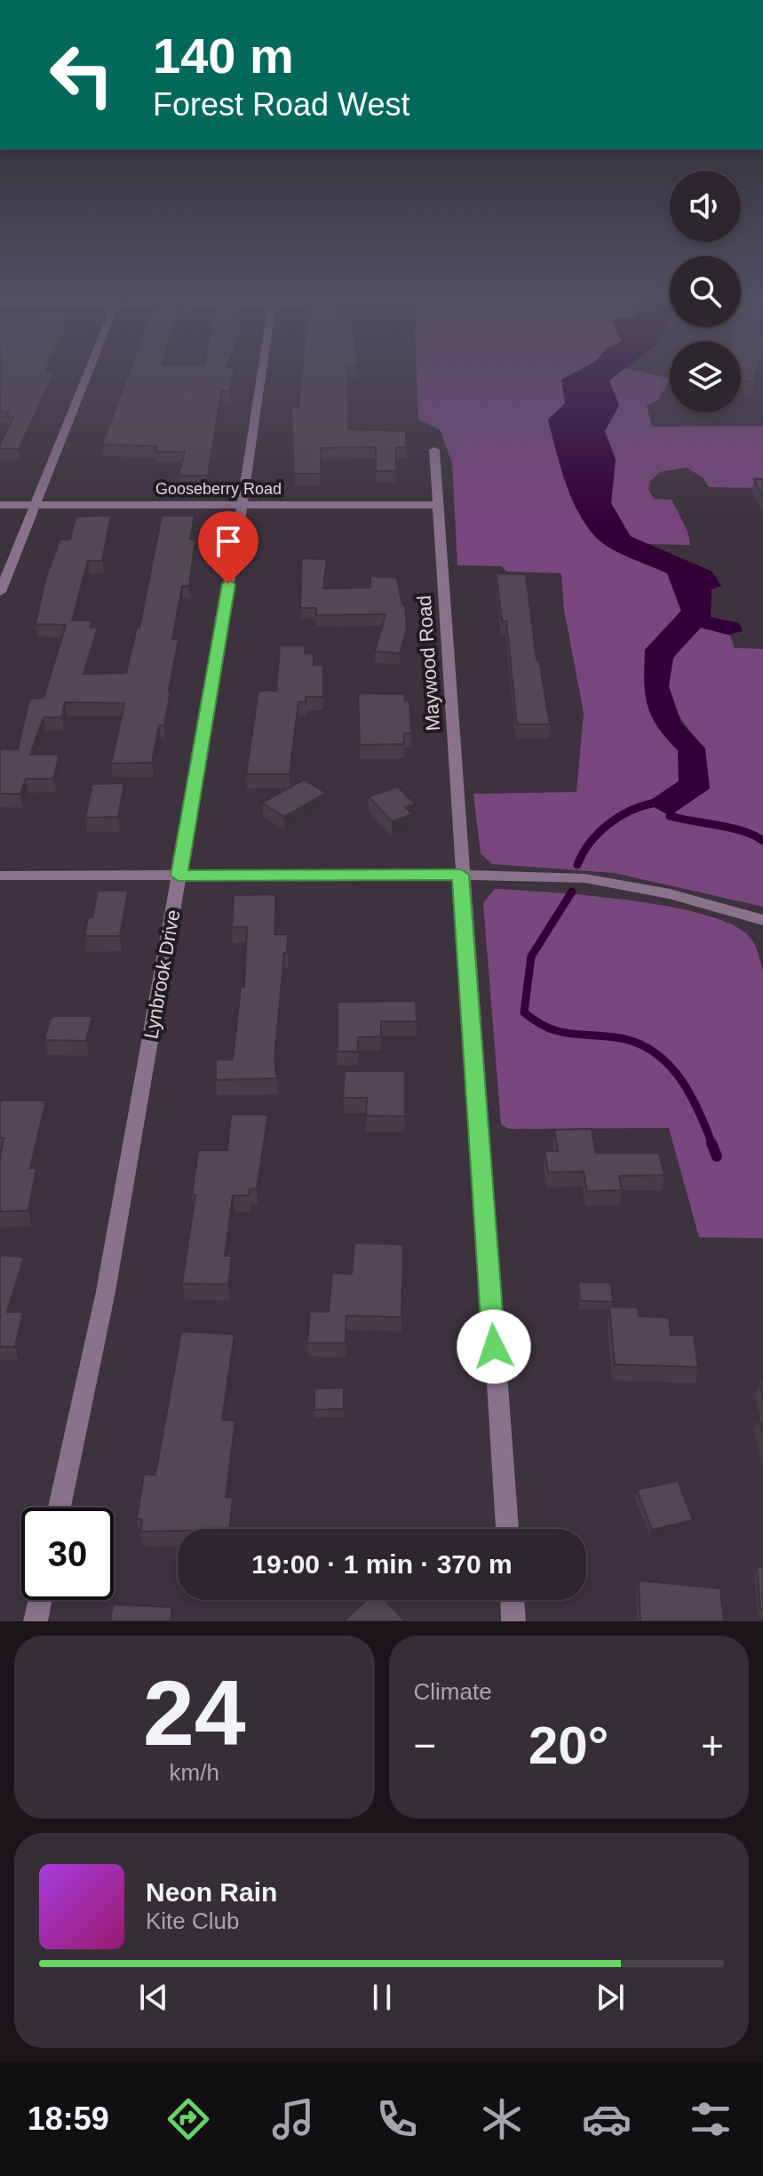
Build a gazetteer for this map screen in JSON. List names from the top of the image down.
{
  "streets": {
    "street": ["Gooseberry Road", "Maywood Road", "Lynbrook Drive"]
  },
  "crossings": [
    ["Gooseberry Road", "Maywood Road"],
    ["Gooseberry Road", "Lynbrook Drive"]
  ],
  "page": {
    "turn": ["140 m", "Forest Road West"],
    "limit": "30",
    "trip": "19:00 · 1 min · 370 m",
    "tile": [
      ["24", "km/h"],
      "Climate"
    ],
    "heat": ["−", "20°", "+"],
    "song": ["Neon Rain", "Kite Club"],
    "tabs": "18:59"
  }
}
